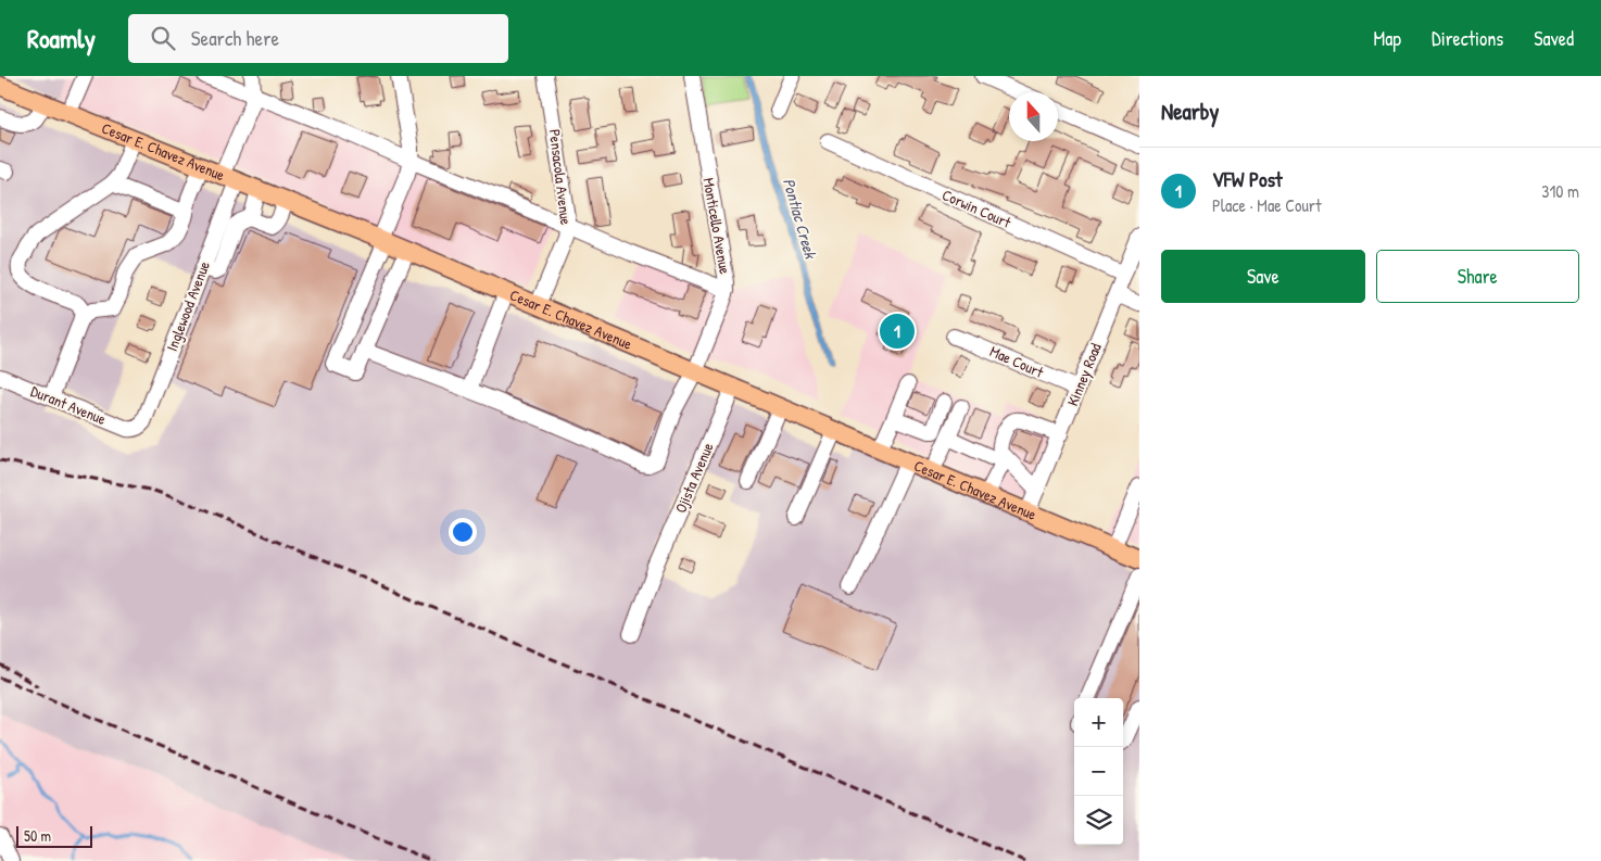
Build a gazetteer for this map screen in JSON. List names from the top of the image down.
{
  "streets": {
    "main road": ["Cesar E. Chavez Avenue"],
    "street": [
      "Pensacola Avenue",
      "Corwin Court",
      "Monticello Avenue",
      "Inglewood Avenue",
      "Mae Court",
      "Kinney Road",
      "Durant Avenue",
      "Ojista Avenue"
    ]
  },
  "crossings": [
    ["Cesar E. Chavez Avenue", "Pensacola Avenue"],
    ["Cesar E. Chavez Avenue", "Monticello Avenue"],
    ["Cesar E. Chavez Avenue", "Inglewood Avenue"],
    ["Cesar E. Chavez Avenue", "Kinney Road"],
    ["Cesar E. Chavez Avenue", "Ojista Avenue"],
    ["Corwin Court", "Kinney Road"],
    ["Inglewood Avenue", "Durant Avenue"],
    ["Mae Court", "Kinney Road"]
  ],
  "water": ["Pontiac Creek"],
  "scale_bar": "50 m",
  "north": "top",
  "page": {
    "header": "Roamly",
    "search": "Search here",
    "nav": ["Map", "Directions", "Saved"],
    "heading": "Nearby",
    "list": [
      {
        "mark": "1",
        "name": "VFW Post",
        "note": "Place · Mae Court",
        "value": "310 m"
      }
    ],
    "buttons": ["Save", "Share"],
    "pins": "1",
    "map_buttons": ["+", "−"],
    "scale": "50 m"
  }
}
